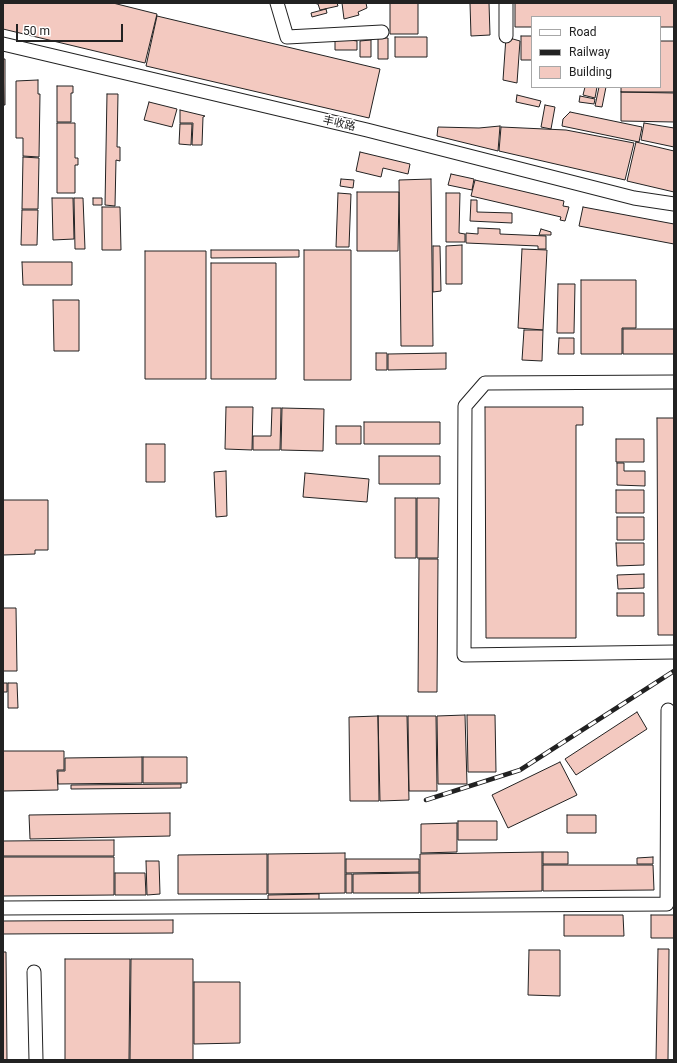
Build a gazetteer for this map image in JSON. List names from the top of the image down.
{
  "streets": {
    "street": ["丰收路"]
  },
  "legend": ["Road", "Railway", "Building"],
  "scale_bar": "50 m"
}
